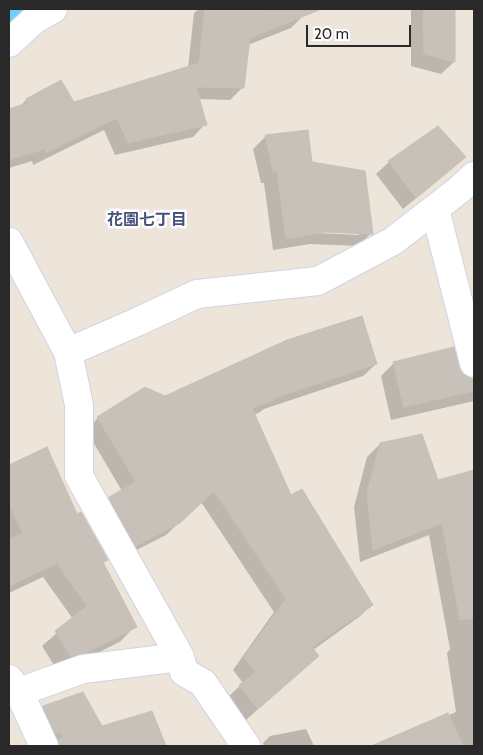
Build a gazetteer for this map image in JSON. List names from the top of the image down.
{
  "districts": ["花園七丁目"],
  "scale_bar": "20 m"
}
